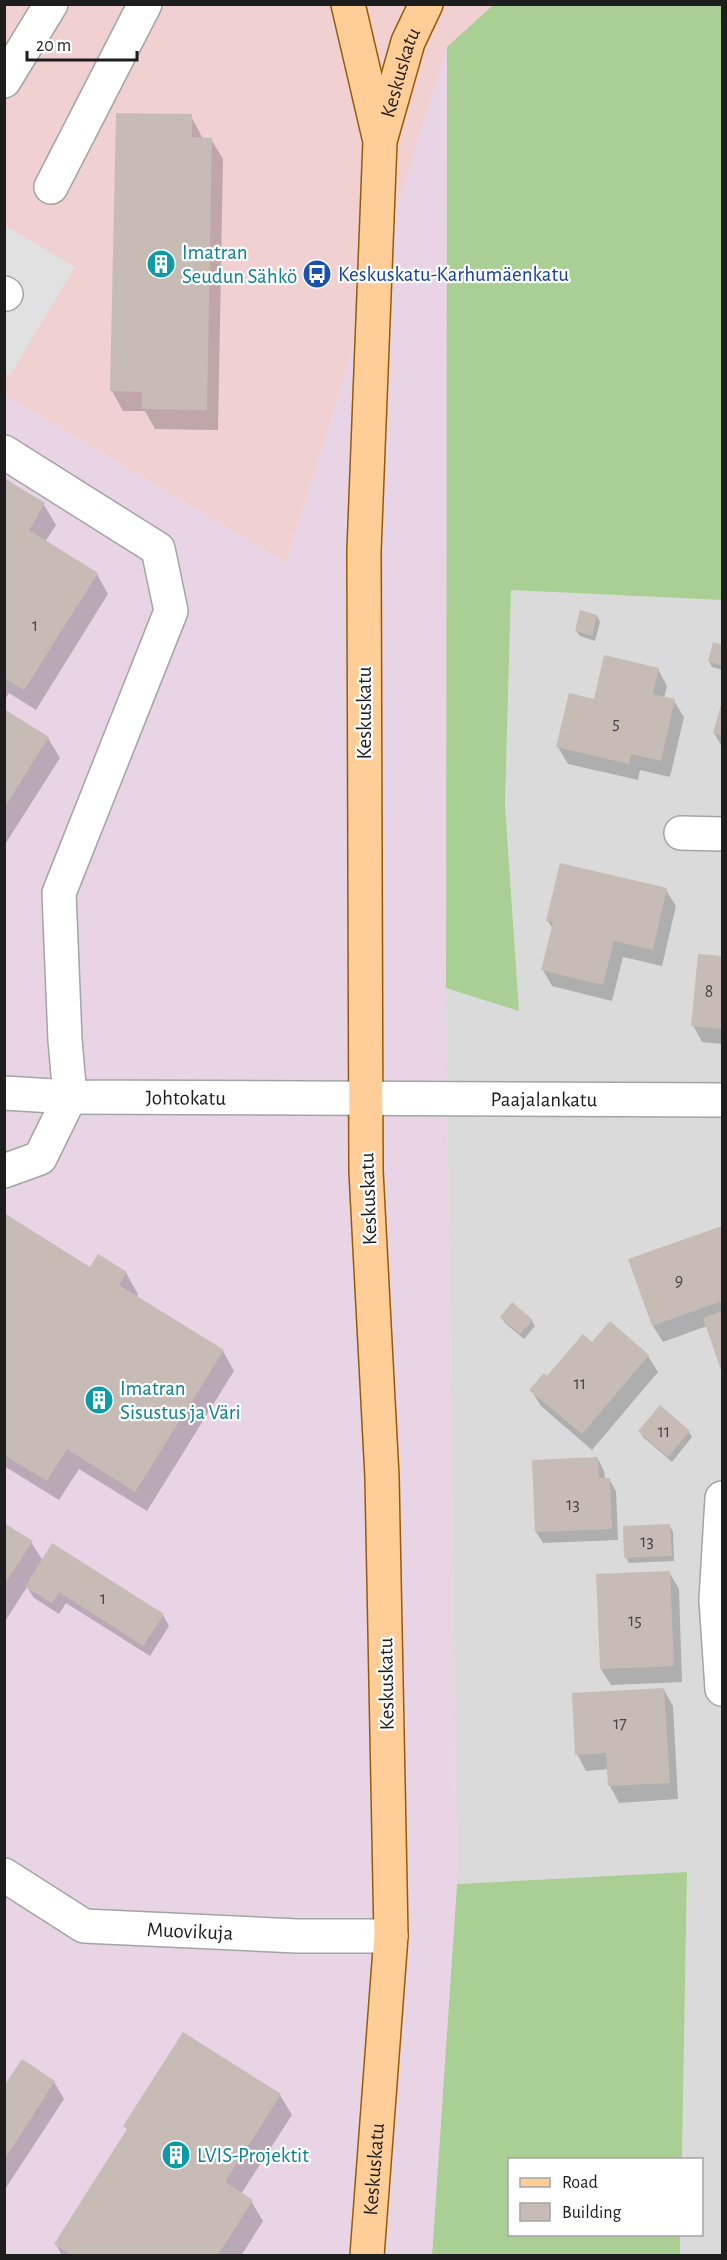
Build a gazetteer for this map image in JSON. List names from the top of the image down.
{
  "streets": {
    "main road": ["Keskuskatu"],
    "street": ["Johtokatu", "Paajalankatu", "Muovikuja"]
  },
  "crossings": [
    ["Keskuskatu", "Johtokatu"],
    ["Keskuskatu", "Paajalankatu"],
    ["Keskuskatu", "Muovikuja"],
    ["Johtokatu", "Paajalankatu"]
  ],
  "places": {
    "building": ["Imatran Seudun Sähkö", "Imatran Sisustus ja Väri", "LVIS-Projektit"],
    "bus stop": ["Keskuskatu-Karhumäenkatu"]
  },
  "house_numbers": [
    "1",
    "5",
    "8",
    "9",
    "11",
    "11",
    "13",
    "13",
    "1",
    "15",
    "17"
  ],
  "legend": ["Road", "Building"],
  "scale_bar": "20 m"
}
